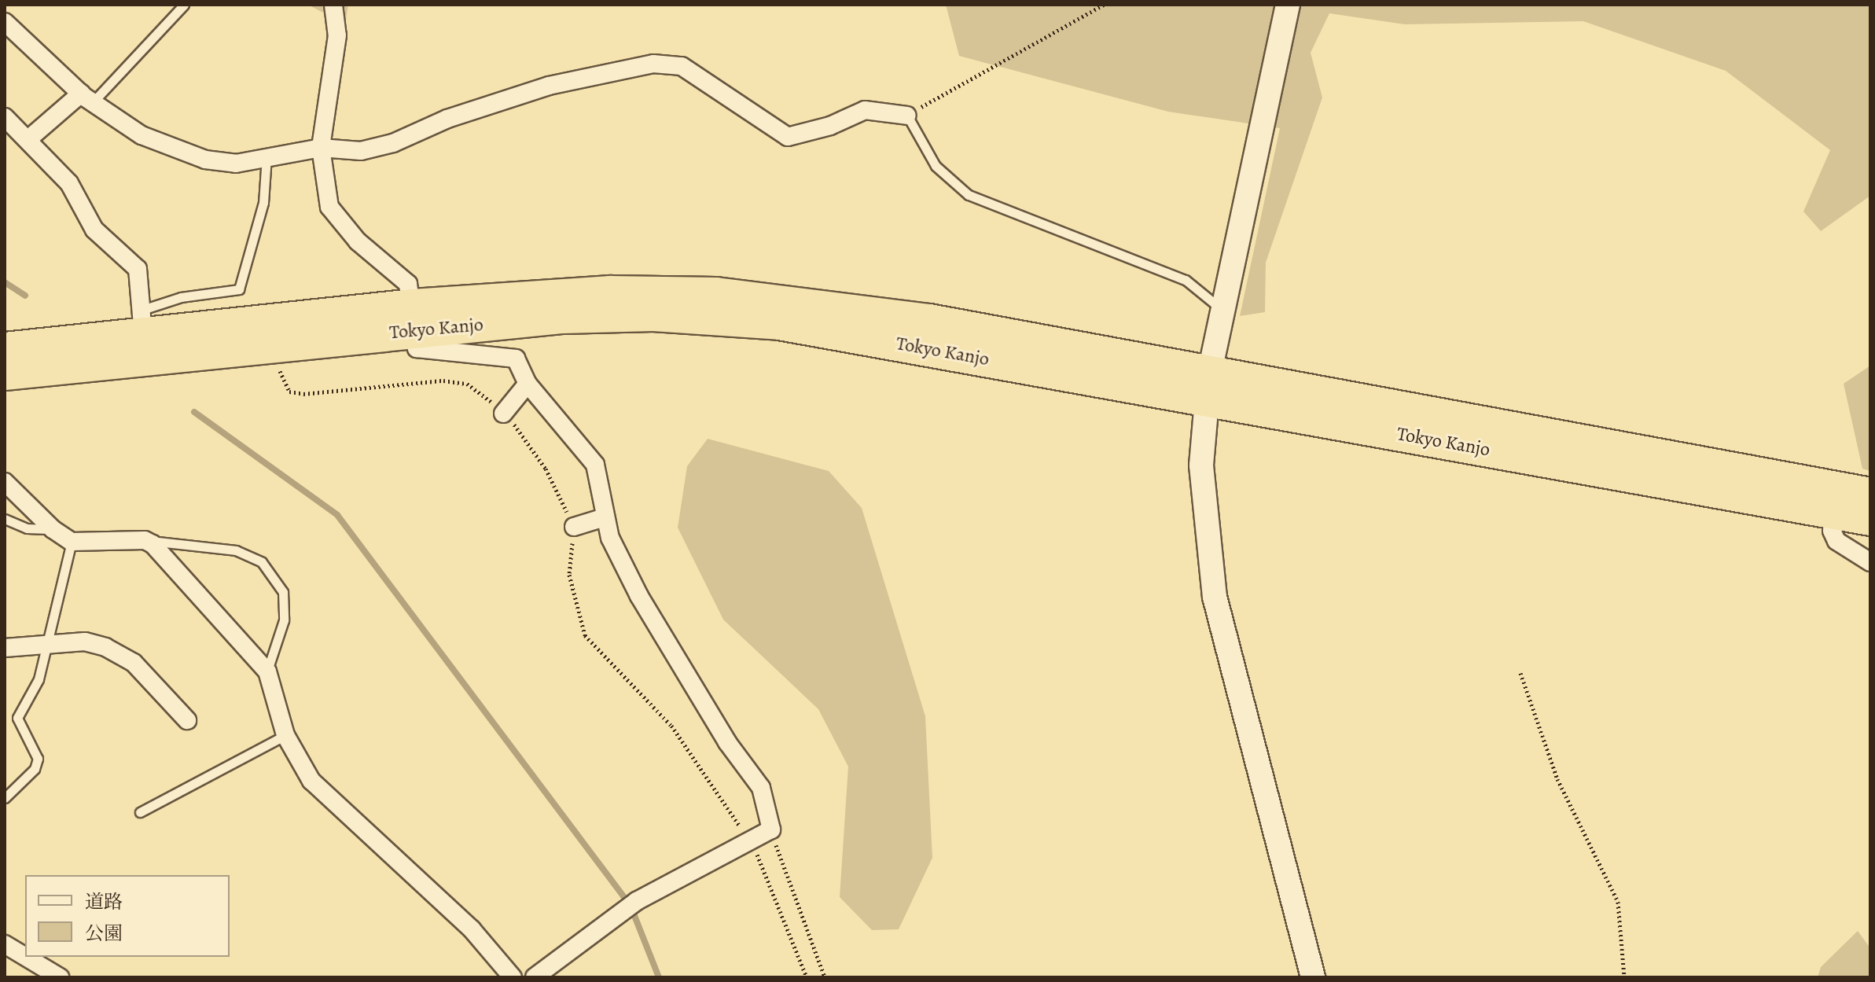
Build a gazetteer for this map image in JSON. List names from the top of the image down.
{
  "streets": {
    "highway": ["Tokyo Kanjo"]
  },
  "legend": ["道路", "公園"]
}
